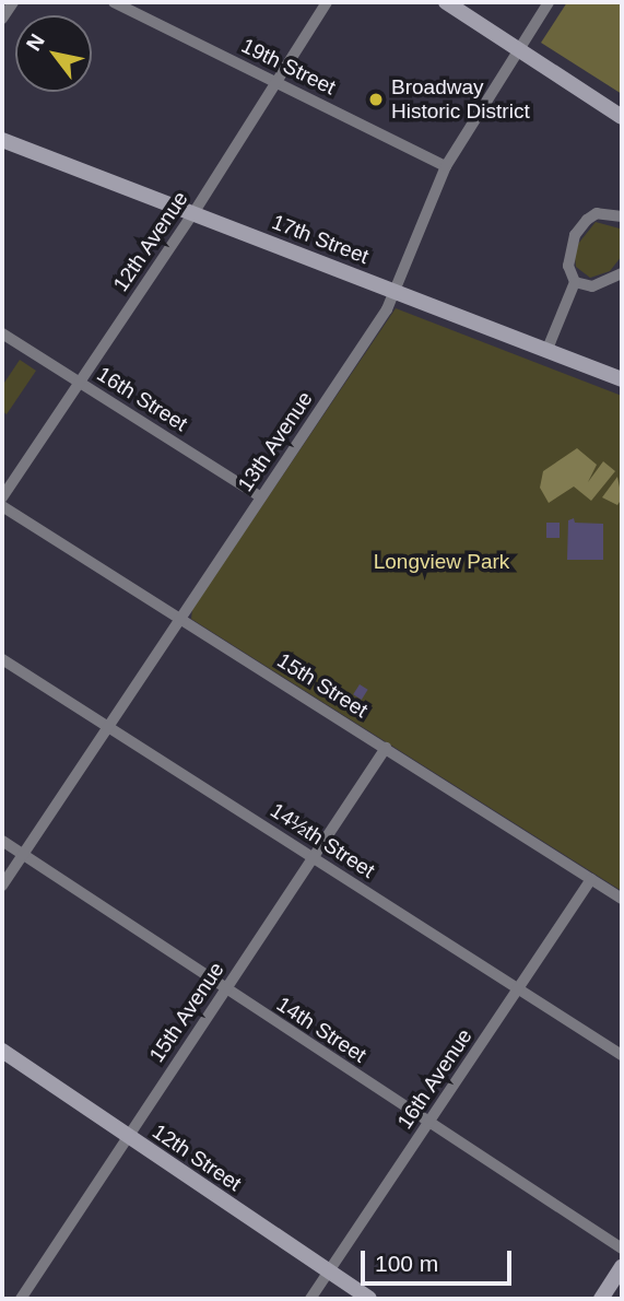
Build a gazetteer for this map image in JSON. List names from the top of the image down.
{
  "streets": {
    "street": [
      "19th Street",
      "17th Street",
      "12th Avenue",
      "16th Street",
      "13th Avenue",
      "15th Street",
      "14½th Street",
      "15th Avenue",
      "14th Street",
      "16th Avenue",
      "12th Street"
    ]
  },
  "crossings": [
    ["19th Street", "12th Avenue"],
    ["19th Street", "13th Avenue"],
    ["17th Street", "12th Avenue"],
    ["17th Street", "13th Avenue"],
    ["12th Avenue", "16th Street"],
    ["16th Street", "13th Avenue"],
    ["13th Avenue", "15th Street"],
    ["13th Avenue", "14½th Street"],
    ["13th Avenue", "14th Street"],
    ["15th Street", "15th Avenue"],
    ["15th Street", "16th Avenue"],
    ["14½th Street", "15th Avenue"],
    ["14½th Street", "16th Avenue"],
    ["15th Avenue", "14th Street"],
    ["15th Avenue", "12th Street"],
    ["14th Street", "16th Avenue"],
    ["16th Avenue", "12th Street"]
  ],
  "parks": ["Longview Park"],
  "places": ["Broadway Historic District"],
  "scale_bar": "100 m",
  "north": "top left"
}
